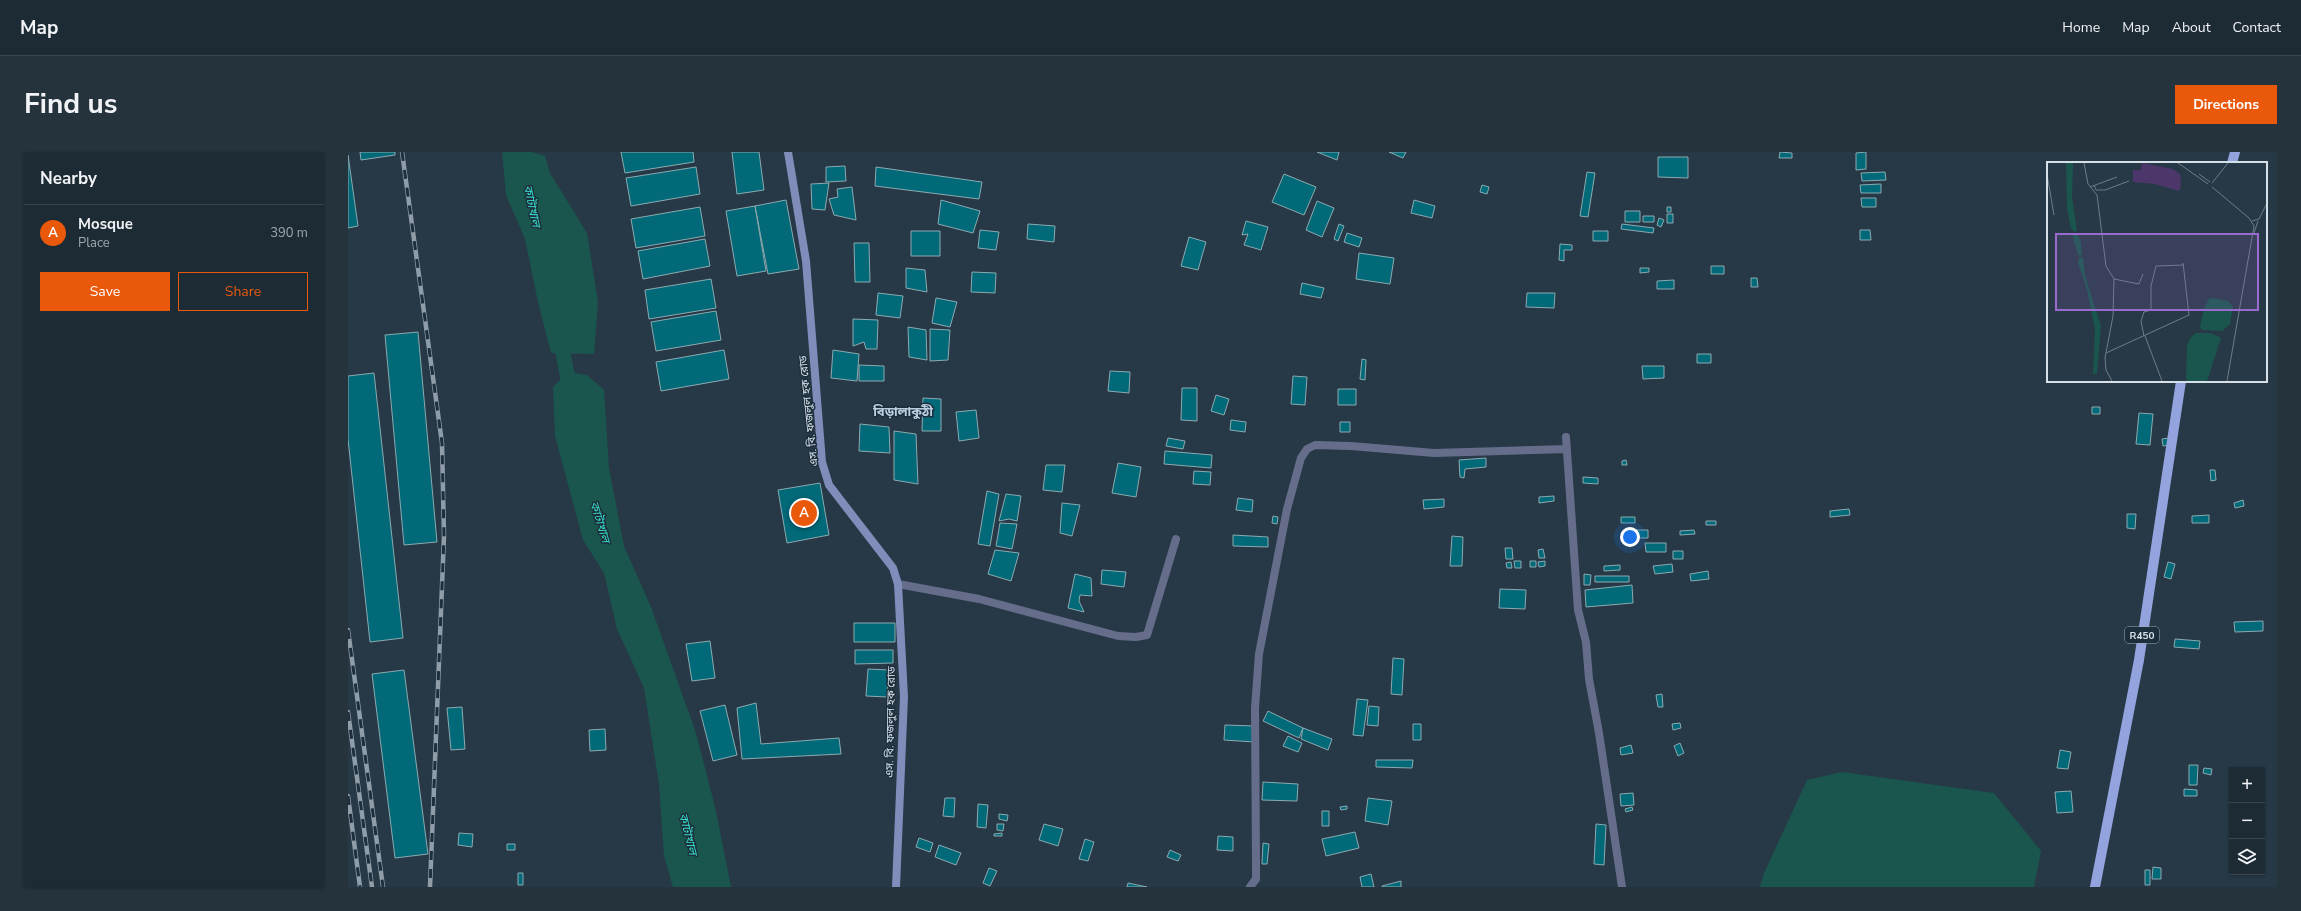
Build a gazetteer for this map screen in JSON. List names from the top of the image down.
{
  "streets": {
    "main road": ["এস. বি. ফজলুল হক রোড", "R450"]
  },
  "districts": ["বিড়ালাকুঠী"],
  "water": ["কাটাখাল"],
  "page": {
    "header": "Map",
    "nav": [
      "Home",
      "Map",
      "About",
      "Contact"
    ],
    "title": "Find us",
    "buttons": [
      "Directions",
      ["Save", "Share"]
    ],
    "heading": "Nearby",
    "list": [
      {
        "mark": "A",
        "name": "Mosque",
        "note": "Place",
        "value": "390 m"
      }
    ],
    "pins": "A",
    "map_buttons": ["+", "−"]
  }
}
